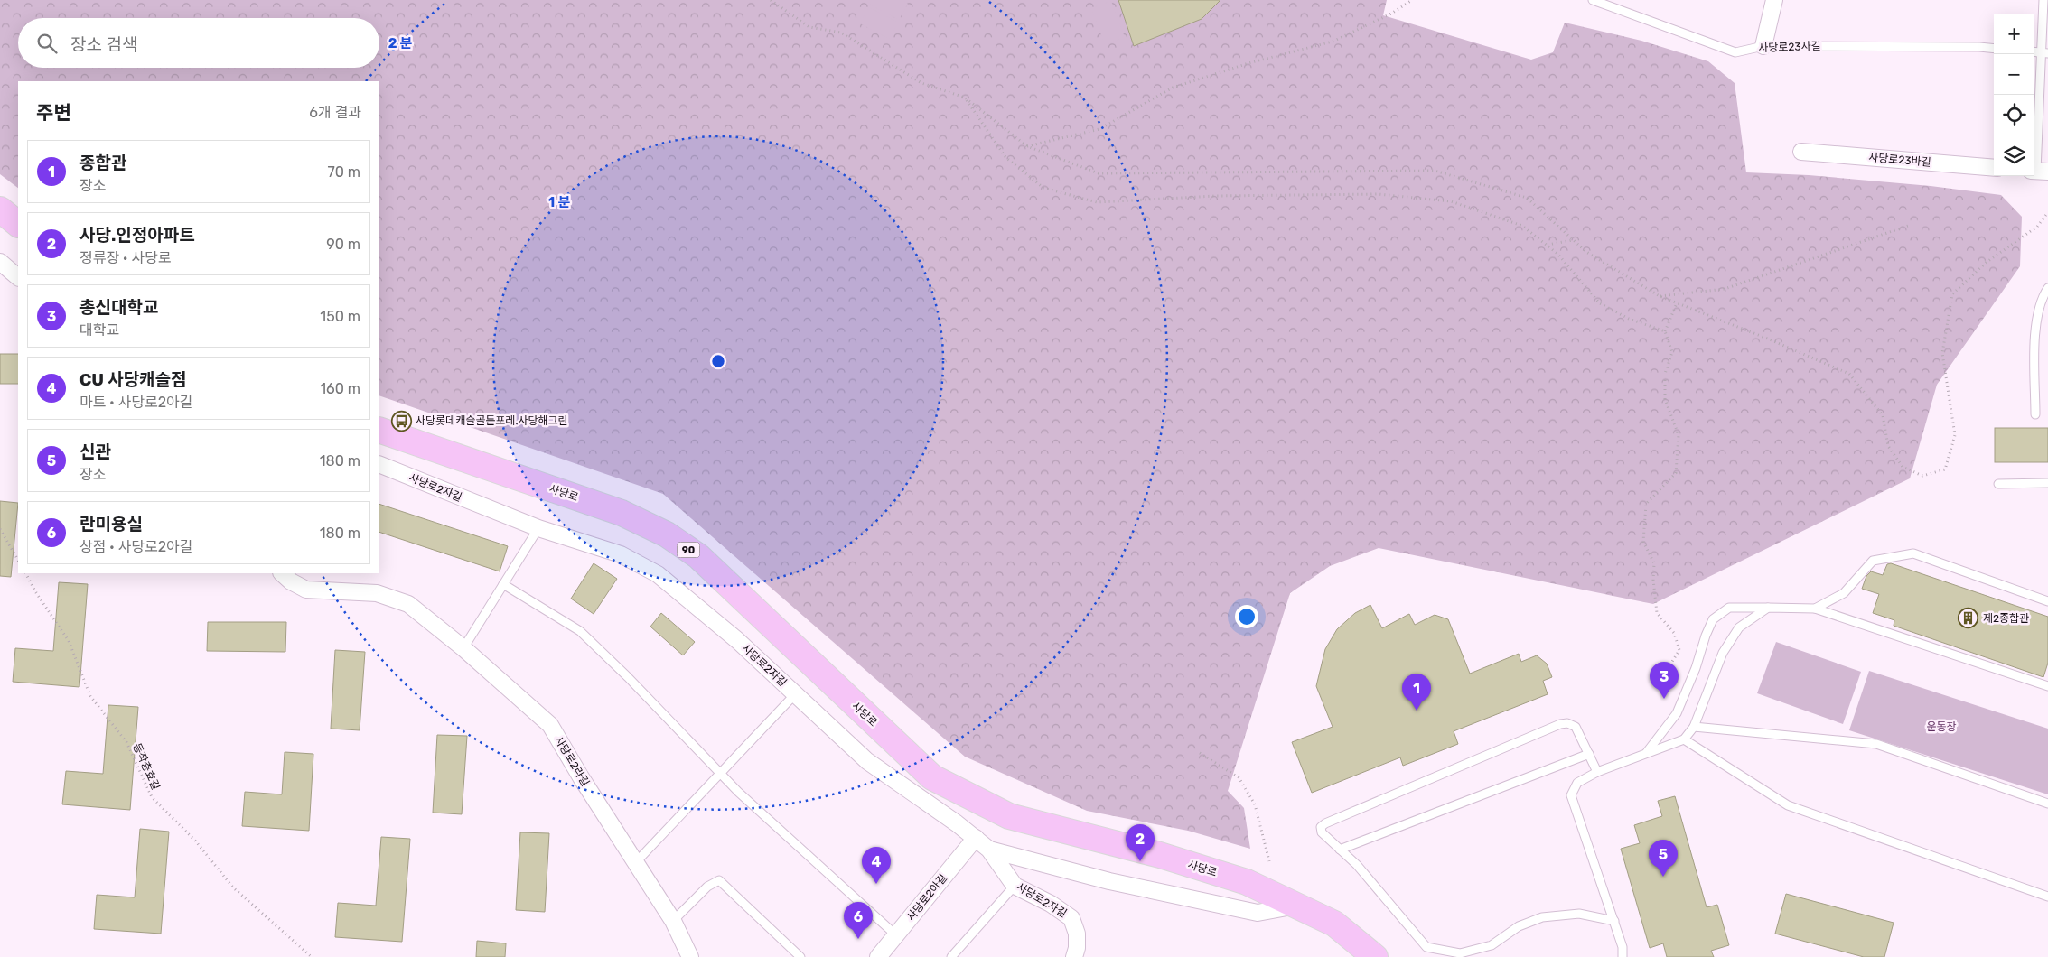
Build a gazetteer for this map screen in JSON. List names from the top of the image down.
{
  "streets": {
    "main road": ["사당로", "90"],
    "street": [
      "사당로23바길",
      "사당로2자길",
      "사당로2라길",
      "사당로2아길"
    ],
    "lane": ["사당로23사길"],
    "path": ["동작충효길"]
  },
  "crossings": [
    ["사당로2자길", "사당로2아길"]
  ],
  "parks": ["운동장"],
  "places": {
    "bus stop": ["사당롯데캐슬골든포레.사당해그린"],
    "building": ["제2종합관"]
  },
  "page": {
    "map_buttons": ["+", "−"],
    "search": "장소 검색",
    "heading": ["주변", "6개 결과"],
    "list": [
      {
        "mark": "1",
        "name": "종합관",
        "note": "장소",
        "value": "70 m"
      },
      {
        "mark": "2",
        "name": "사당.인정아파트",
        "note": "정류장 · 사당로",
        "value": "90 m"
      },
      {
        "mark": "3",
        "name": "총신대학교",
        "note": "대학교",
        "value": "150 m"
      },
      {
        "mark": "4",
        "name": "CU 사당캐슬점",
        "note": "마트 · 사당로2아길",
        "value": "160 m"
      },
      {
        "mark": "5",
        "name": "신관",
        "note": "장소",
        "value": "180 m"
      },
      {
        "mark": "6",
        "name": "란미용실",
        "note": "상점 · 사당로2아길",
        "value": "180 m"
      }
    ],
    "pins": [
      "3",
      "1",
      "2",
      "5",
      "4",
      "6"
    ]
  },
  "rings": ["2 분", "1 분"]
}
